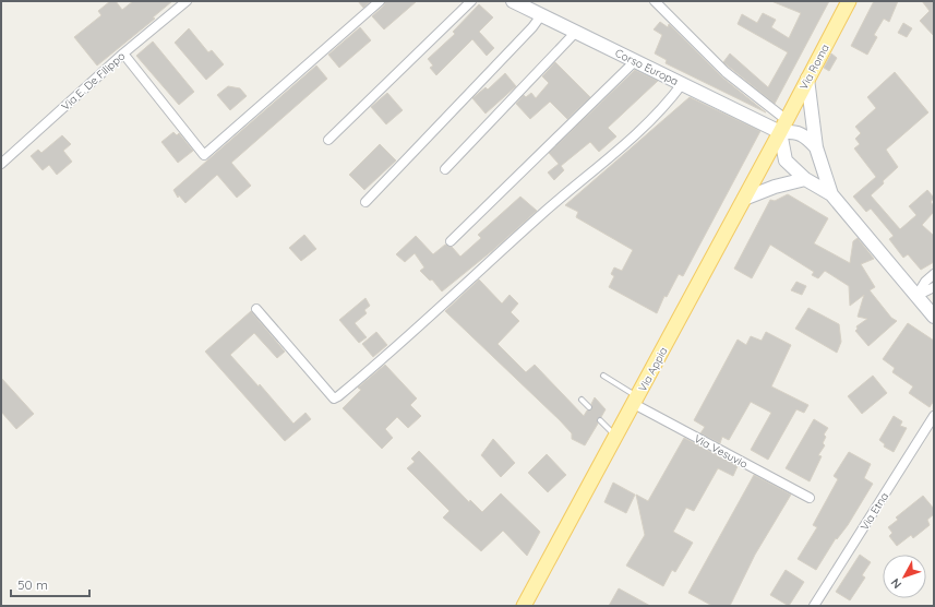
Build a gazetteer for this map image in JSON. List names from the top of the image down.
{
  "streets": {
    "main road": ["Corso Europa", "Via Roma", "Via Appia"],
    "street": ["Via E. De Filippo", "Via Vesuvio", "Via Etna"]
  },
  "crossings": [
    ["Corso Europa", "Via Roma"],
    ["Corso Europa", "Via Appia"],
    ["Via Roma", "Via Appia"],
    ["Via Appia", "Via Vesuvio"]
  ],
  "scale_bar": "50 m",
  "north": "bottom left"
}
